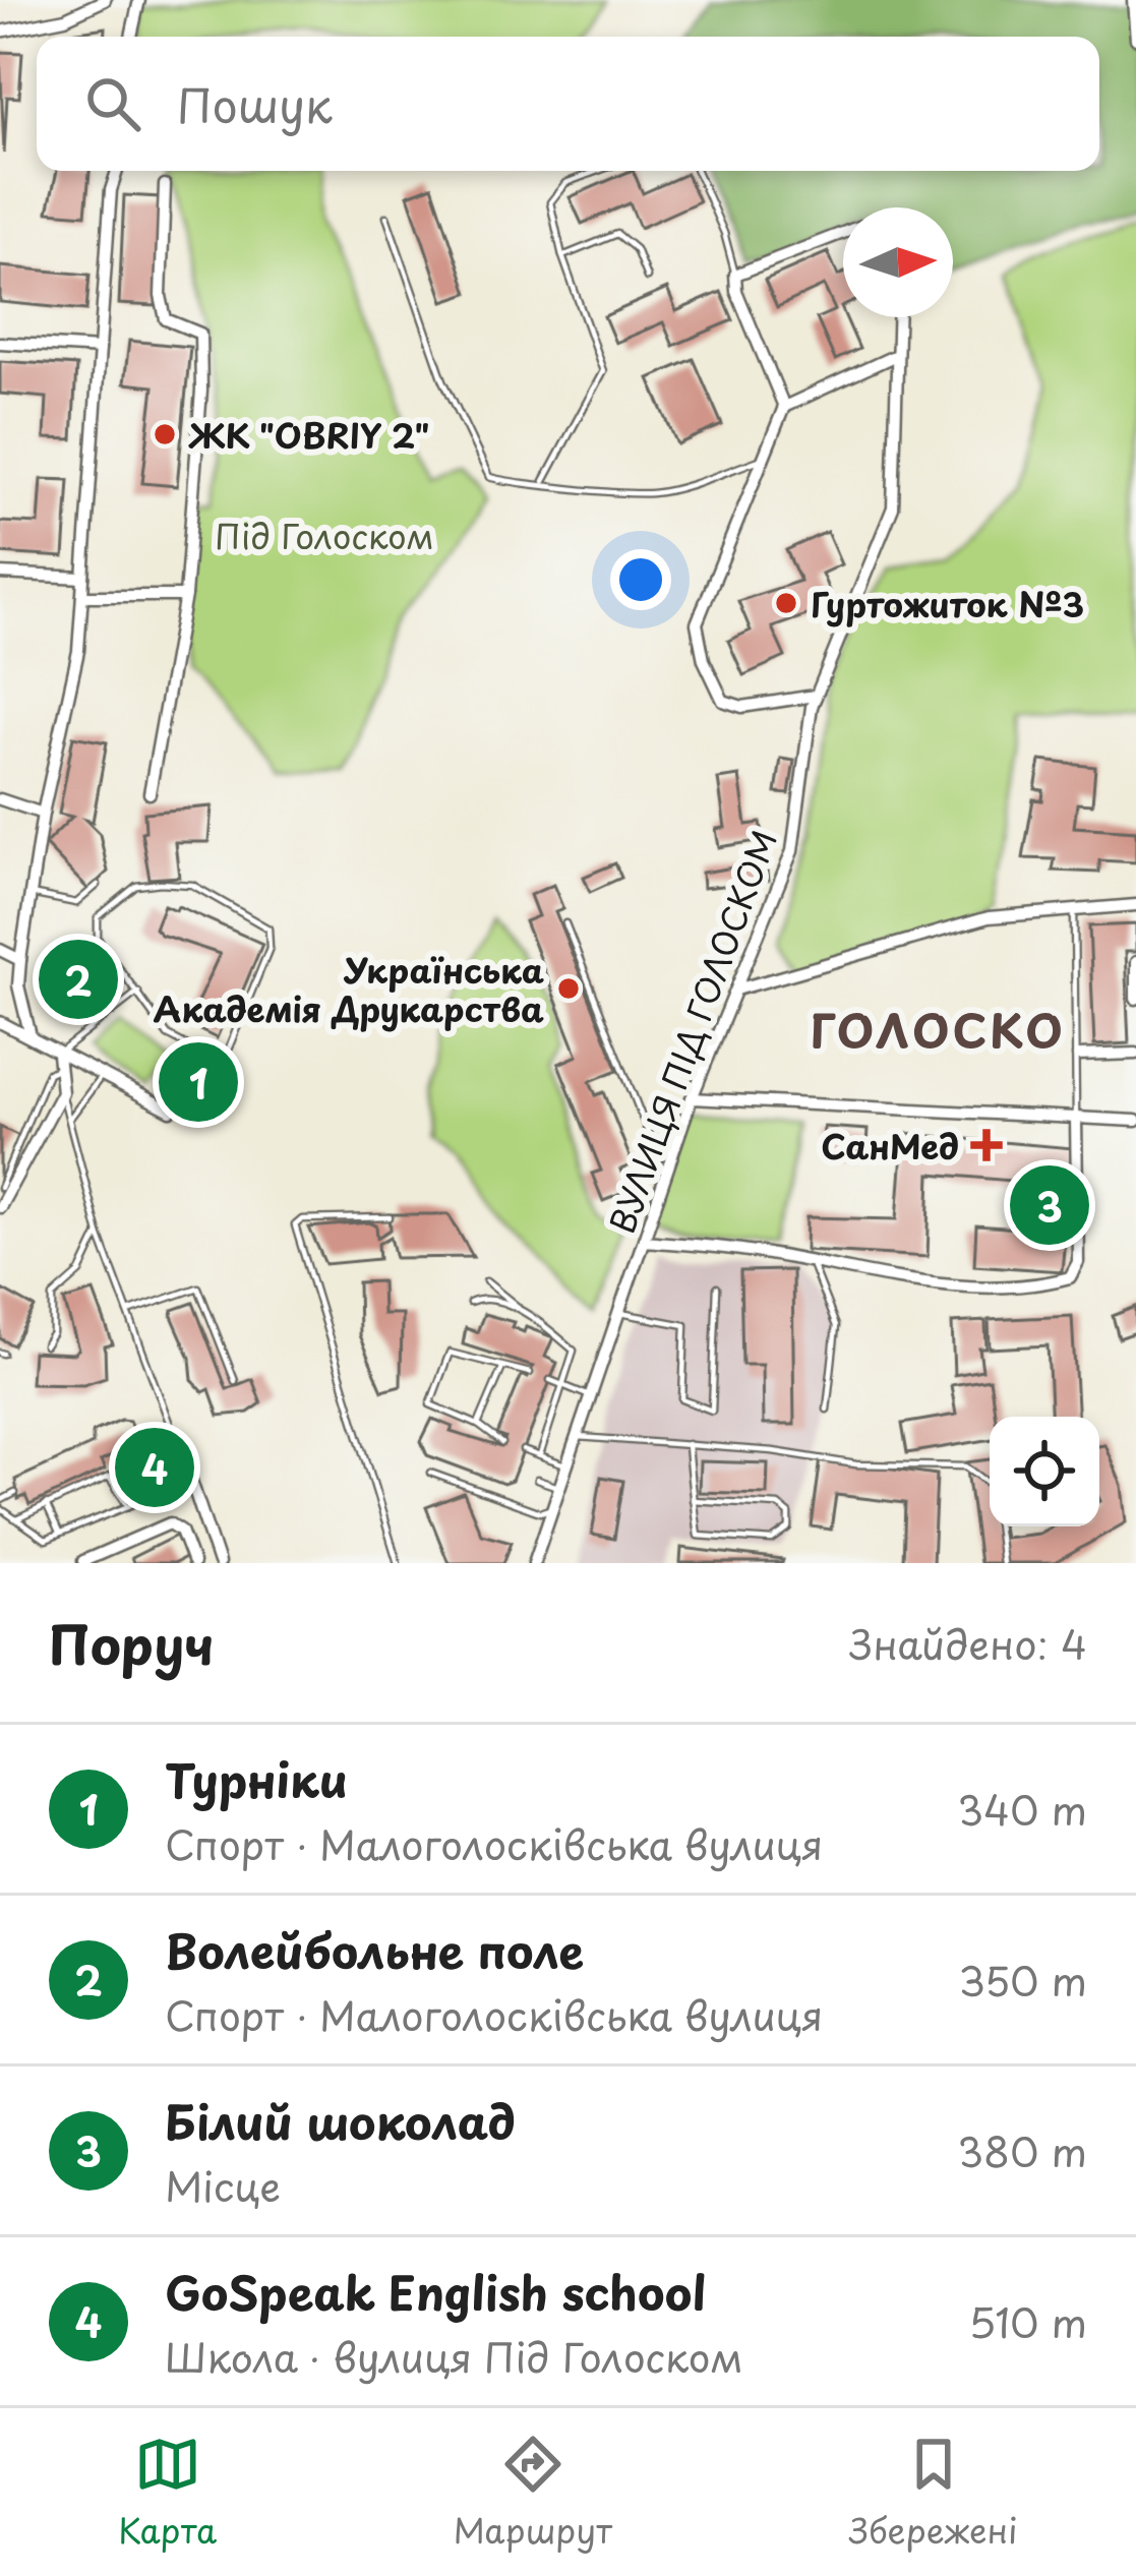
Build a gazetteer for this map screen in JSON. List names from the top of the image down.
{
  "streets": {
    "street": ["ВУЛИЦЯ ПІД ГОЛОСКОМ"]
  },
  "districts": ["ГОЛОСКО"],
  "parks": ["Під Голоском"],
  "places": {
    "other": ["ЖК \"OBRIY 2\"", "Гуртожиток №3", "Українська Академія Друкарства"],
    "health": ["СанМед"]
  },
  "north": "right",
  "page": {
    "search": "Пошук",
    "pins": [
      "2",
      "1",
      "3",
      "4"
    ],
    "heading": ["Поруч", "Знайдено: 4"],
    "list": [
      {
        "mark": "1",
        "name": "Турніки",
        "note": "Спорт · Малоголосківська вулиця",
        "value": "340 m"
      },
      {
        "mark": "2",
        "name": "Волейбольне поле",
        "note": "Спорт · Малоголосківська вулиця",
        "value": "350 m"
      },
      {
        "mark": "3",
        "name": "Білий шоколад",
        "note": "Місце",
        "value": "380 m"
      },
      {
        "mark": "4",
        "name": "GoSpeak English school",
        "note": "Школа · вулиця Під Голоском",
        "value": "510 m"
      }
    ],
    "nav": ["Карта", "Маршрут", "Збережені"]
  }
}
